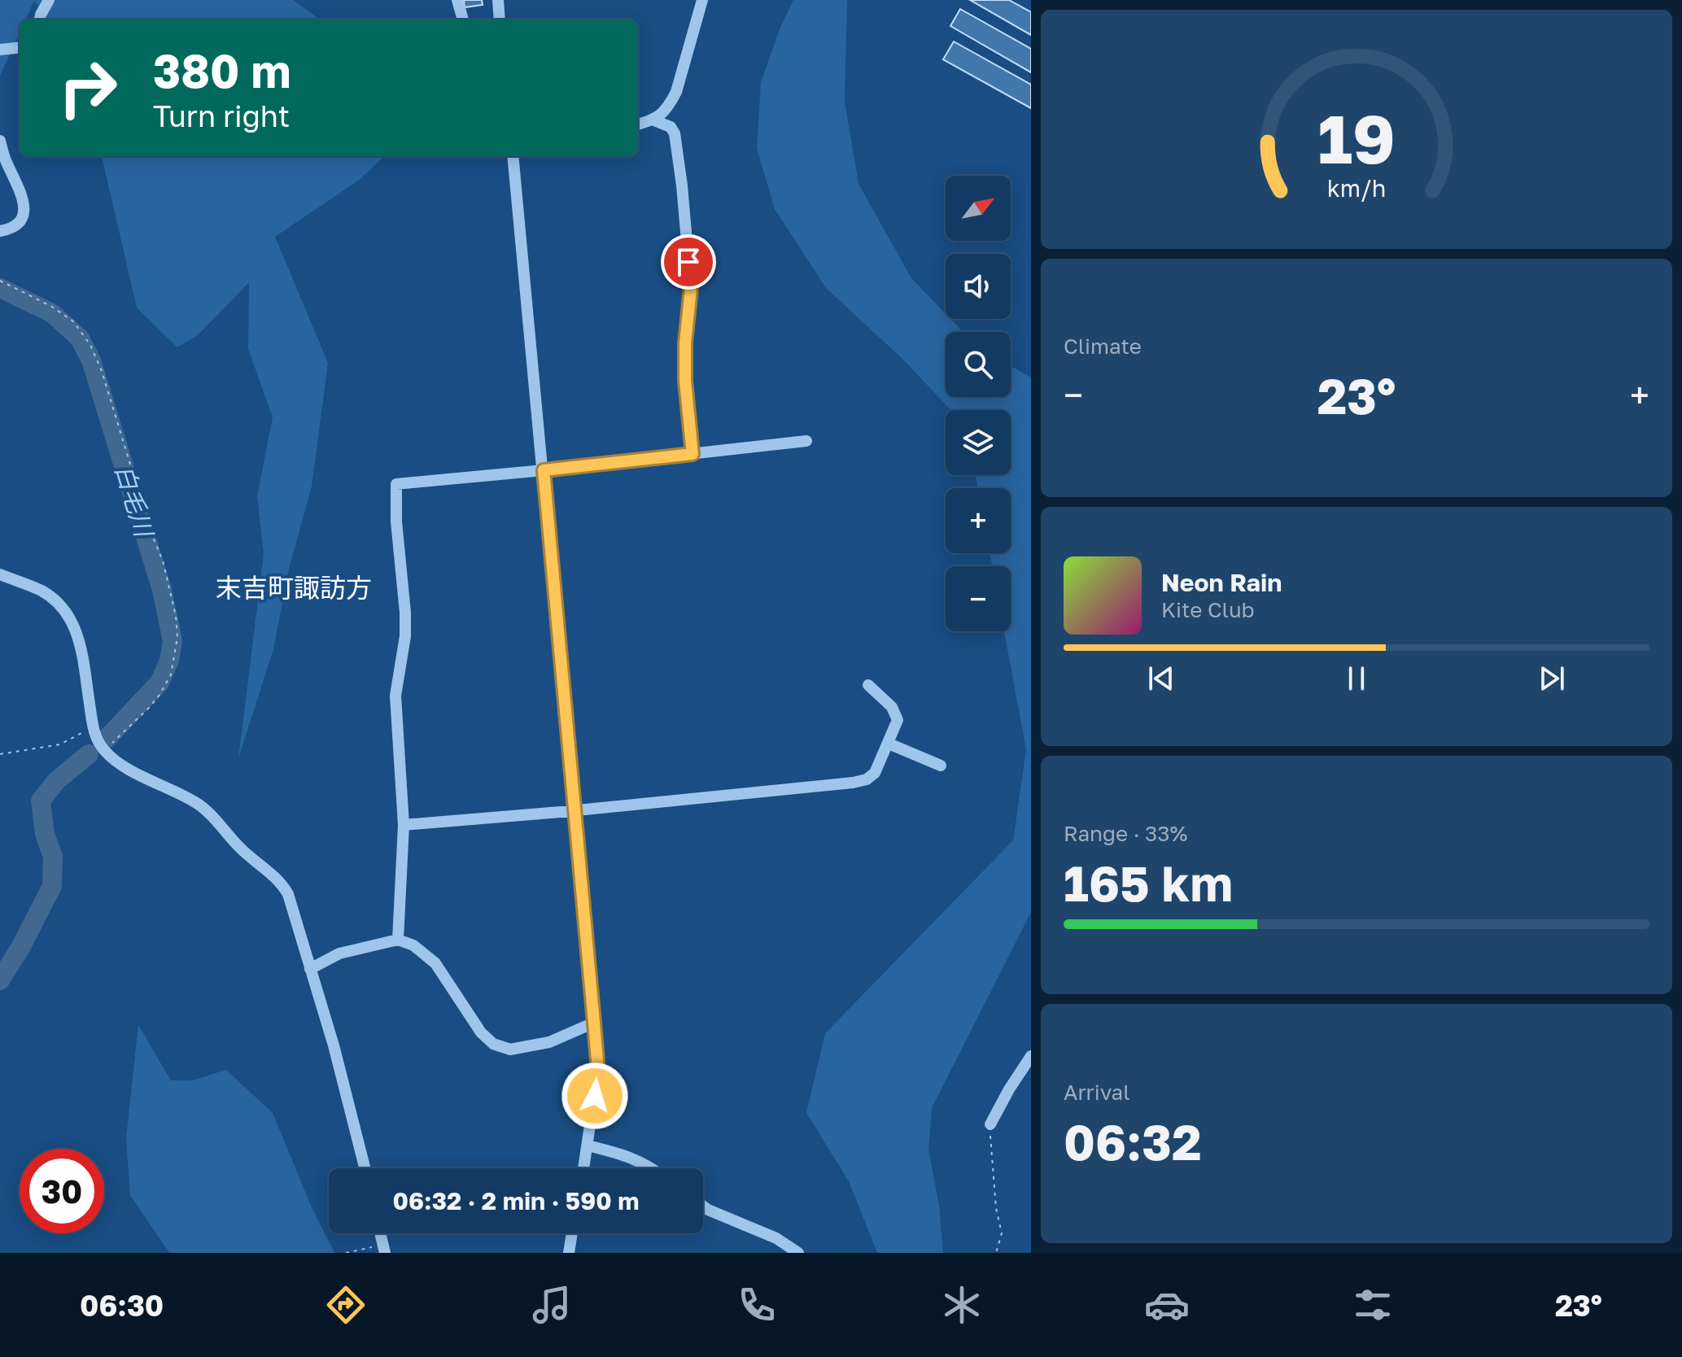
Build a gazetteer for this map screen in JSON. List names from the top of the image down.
{
  "districts": ["末吉町諏訪方"],
  "water": ["白毛川"],
  "north": "top right",
  "page": {
    "turn": ["380 m", "Turn right"],
    "map_buttons": ["+", "−"],
    "tile": [
      "Climate",
      ["Range · 33%", "165 km"],
      ["Arrival", "06:32"]
    ],
    "heat": ["−", "23°", "+"],
    "song": ["Neon Rain", "Kite Club"],
    "limit": "30",
    "trip": "06:32 · 2 min · 590 m",
    "tabs": ["06:30", "23°"],
    "gauge": ["19", "km/h"]
  }
}
